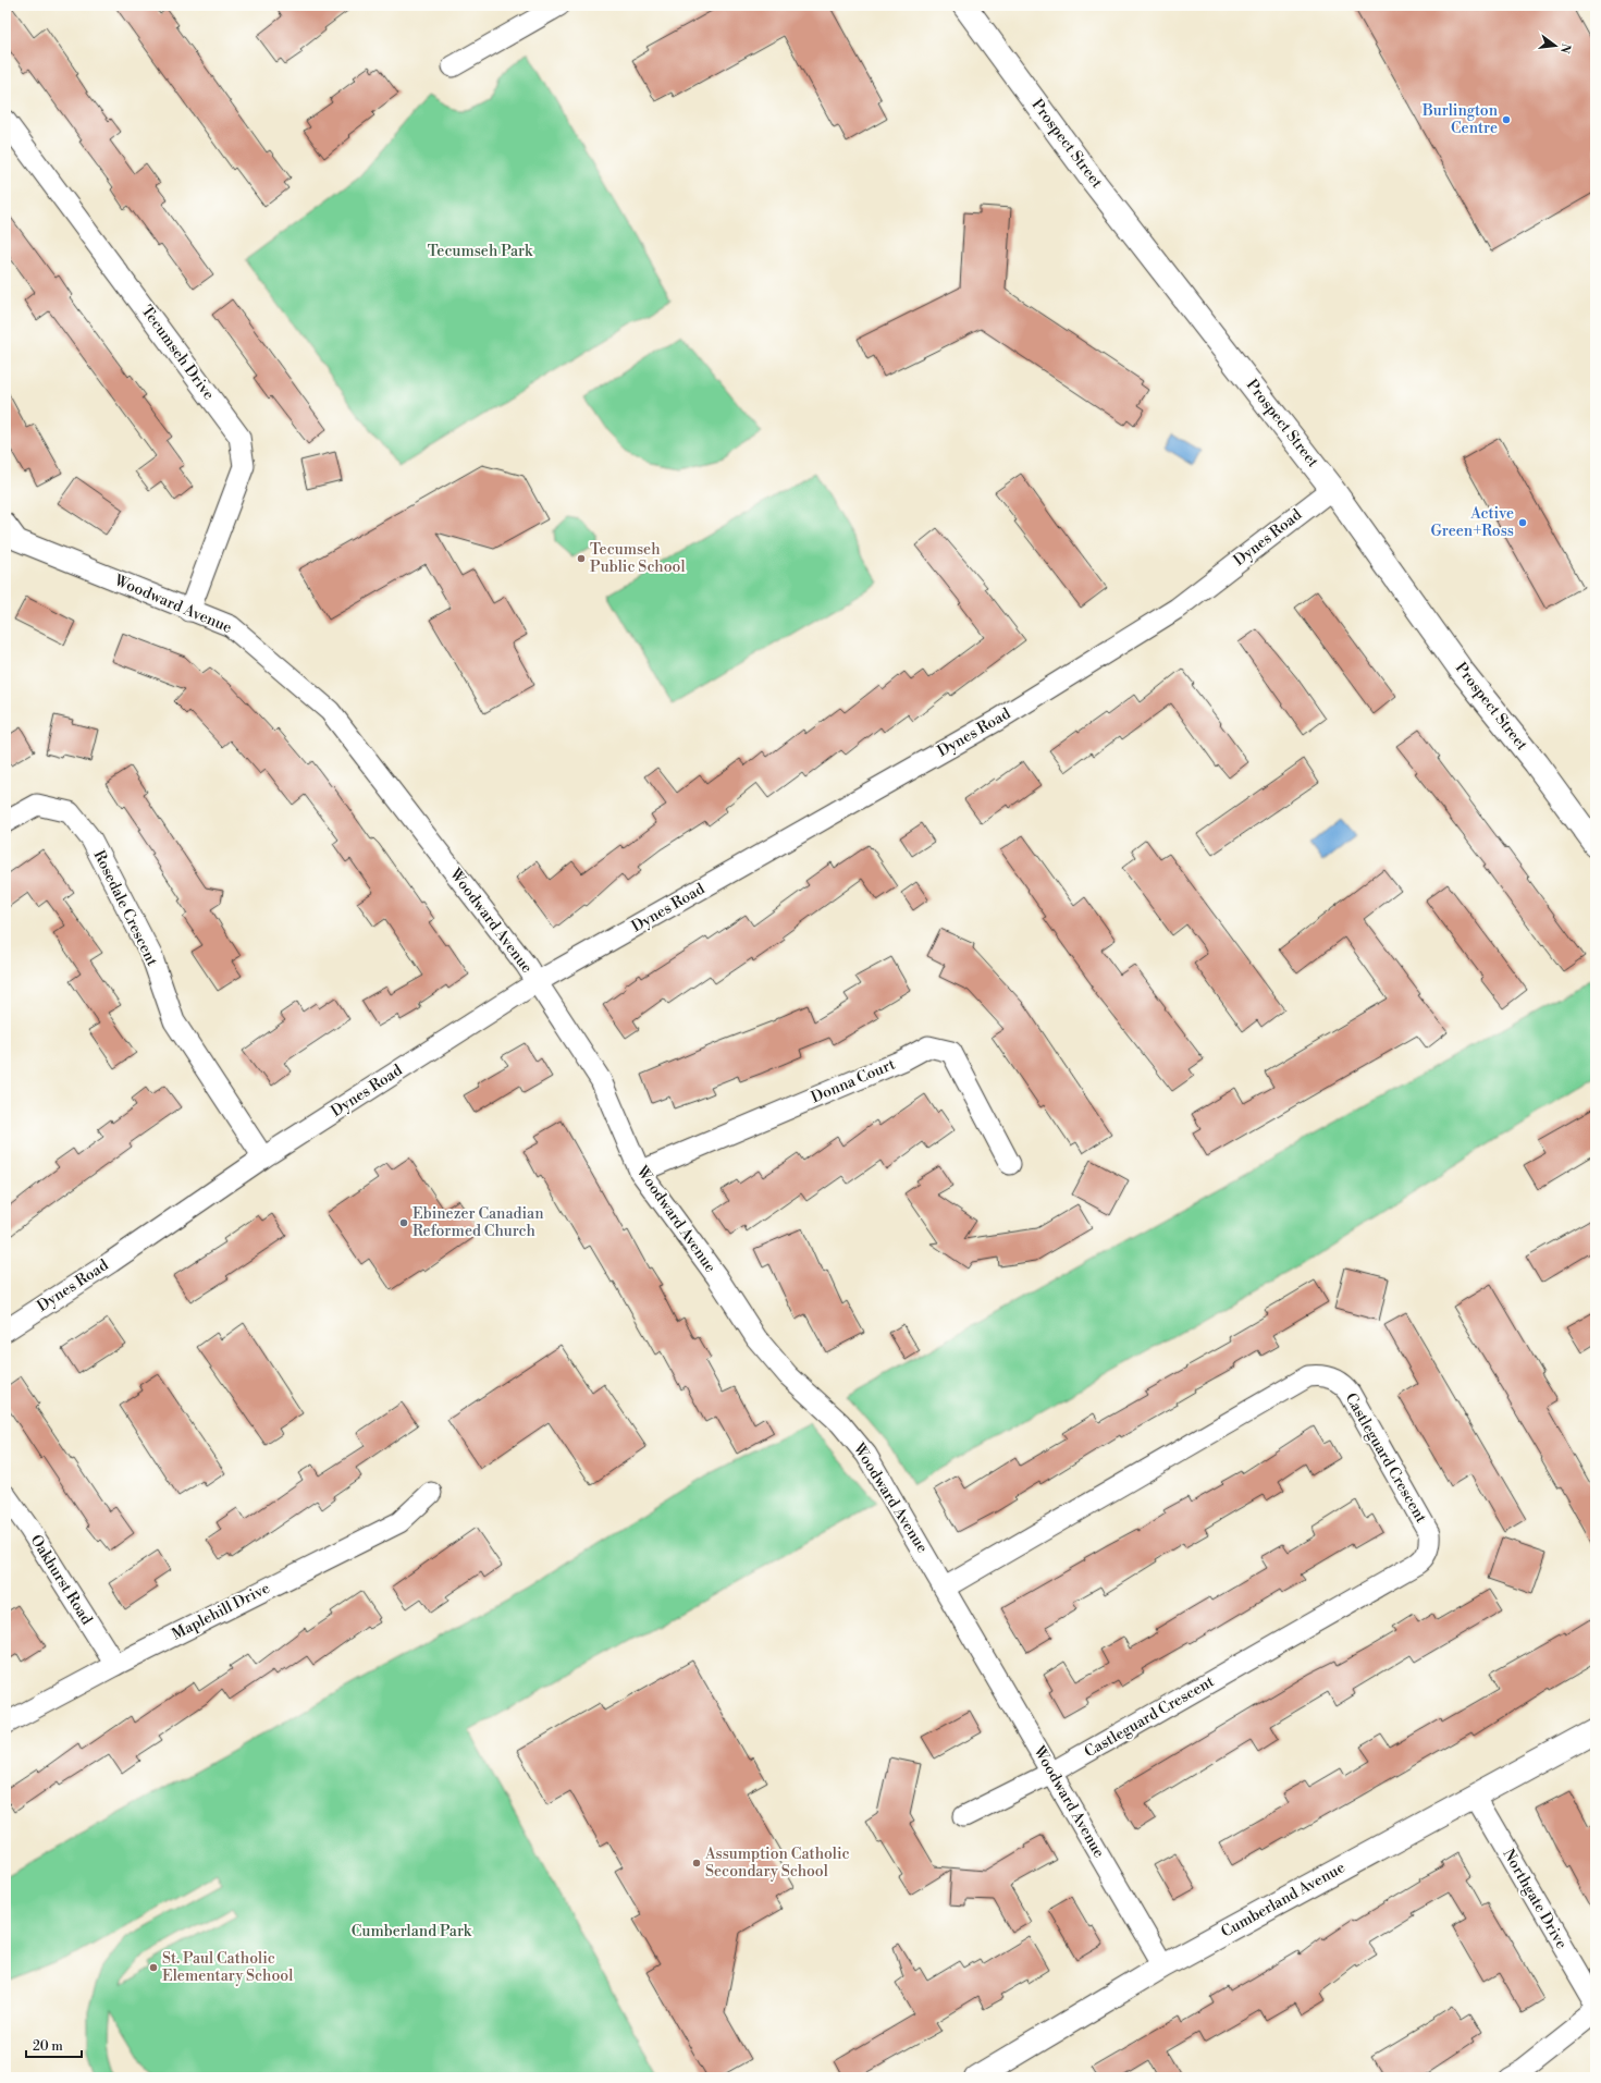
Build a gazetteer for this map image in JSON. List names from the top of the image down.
{
  "streets": {
    "street": [
      "Prospect Street",
      "Tecumseh Drive",
      "Dynes Road",
      "Woodward Avenue",
      "Rosedale Crescent",
      "Donna Court",
      "Castleguard Crescent",
      "Oakhurst Road",
      "Maplehill Drive",
      "Northgate Drive",
      "Cumberland Avenue"
    ]
  },
  "crossings": [
    ["Prospect Street", "Dynes Road"],
    ["Tecumseh Drive", "Woodward Avenue"],
    ["Dynes Road", "Woodward Avenue"],
    ["Dynes Road", "Rosedale Crescent"],
    ["Woodward Avenue", "Donna Court"],
    ["Woodward Avenue", "Castleguard Crescent"],
    ["Woodward Avenue", "Cumberland Avenue"],
    ["Oakhurst Road", "Maplehill Drive"],
    ["Northgate Drive", "Cumberland Avenue"]
  ],
  "parks": ["Tecumseh Park", "Cumberland Park"],
  "places": [
    "Burlington Centre",
    "Active Green+Ross",
    "Tecumseh Public School",
    "Ebinezer Canadian Reformed Church",
    "Assumption Catholic Secondary School",
    "St. Paul Catholic Elementary School"
  ],
  "scale_bar": "20 m",
  "north": "right"
}
